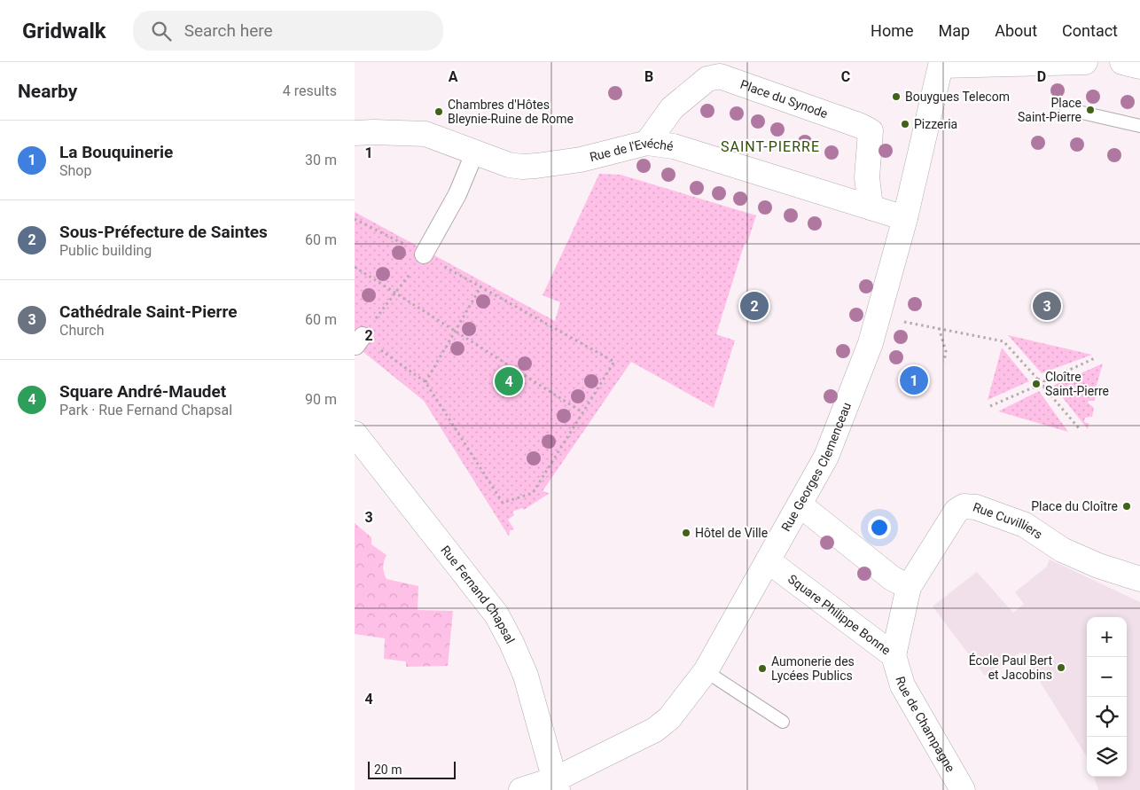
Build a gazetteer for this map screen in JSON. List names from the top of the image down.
{
  "streets": {
    "street": [
      "Place du Synode",
      "Rue de l'Evéché",
      "Rue Georges Clemenceau",
      "Rue Cuvilliers",
      "Rue Fernand Chapsal",
      "Square Philippe Bonne",
      "Rue de Champagne"
    ]
  },
  "crossings": [
    ["Place du Synode", "Rue de l'Evéché"],
    ["Rue de l'Evéché", "Rue Georges Clemenceau"],
    ["Rue Georges Clemenceau", "Rue Fernand Chapsal"],
    ["Rue Georges Clemenceau", "Square Philippe Bonne"],
    ["Rue Cuvilliers", "Square Philippe Bonne"],
    ["Square Philippe Bonne", "Rue de Champagne"]
  ],
  "districts": ["SAINT-PIERRE"],
  "places": [
    "Bouygues Telecom",
    "Place Saint-Pierre",
    "Chambres d'Hôtes Bleynie-Ruine de Rome",
    "Pizzeria",
    "Cloître Saint-Pierre",
    "Place du Cloître",
    "Hôtel de Ville",
    "École Paul Bert et Jacobins",
    "Aumonerie des Lycées Publics"
  ],
  "scale_bar": "20 m",
  "page": {
    "header": "Gridwalk",
    "search": "Search here",
    "nav": [
      "Home",
      "Map",
      "About",
      "Contact"
    ],
    "heading": ["Nearby", "4 results"],
    "list": [
      {
        "mark": "1",
        "name": "La Bouquinerie",
        "note": "Shop",
        "value": "30 m"
      },
      {
        "mark": "2",
        "name": "Sous-Préfecture de Saintes",
        "note": "Public building",
        "value": "60 m"
      },
      {
        "mark": "3",
        "name": "Cathédrale Saint-Pierre",
        "note": "Church",
        "value": "60 m"
      },
      {
        "mark": "4",
        "name": "Square André-Maudet",
        "note": "Park · Rue Fernand Chapsal",
        "value": "90 m"
      }
    ],
    "pins": [
      "2",
      "3",
      "1",
      "4"
    ],
    "map_buttons": ["+", "−"],
    "scale": "20 m"
  },
  "grid": {
    "columns": [
      "A",
      "B",
      "C",
      "D"
    ],
    "rows": [
      "1",
      "2",
      "3",
      "4"
    ]
  }
}
